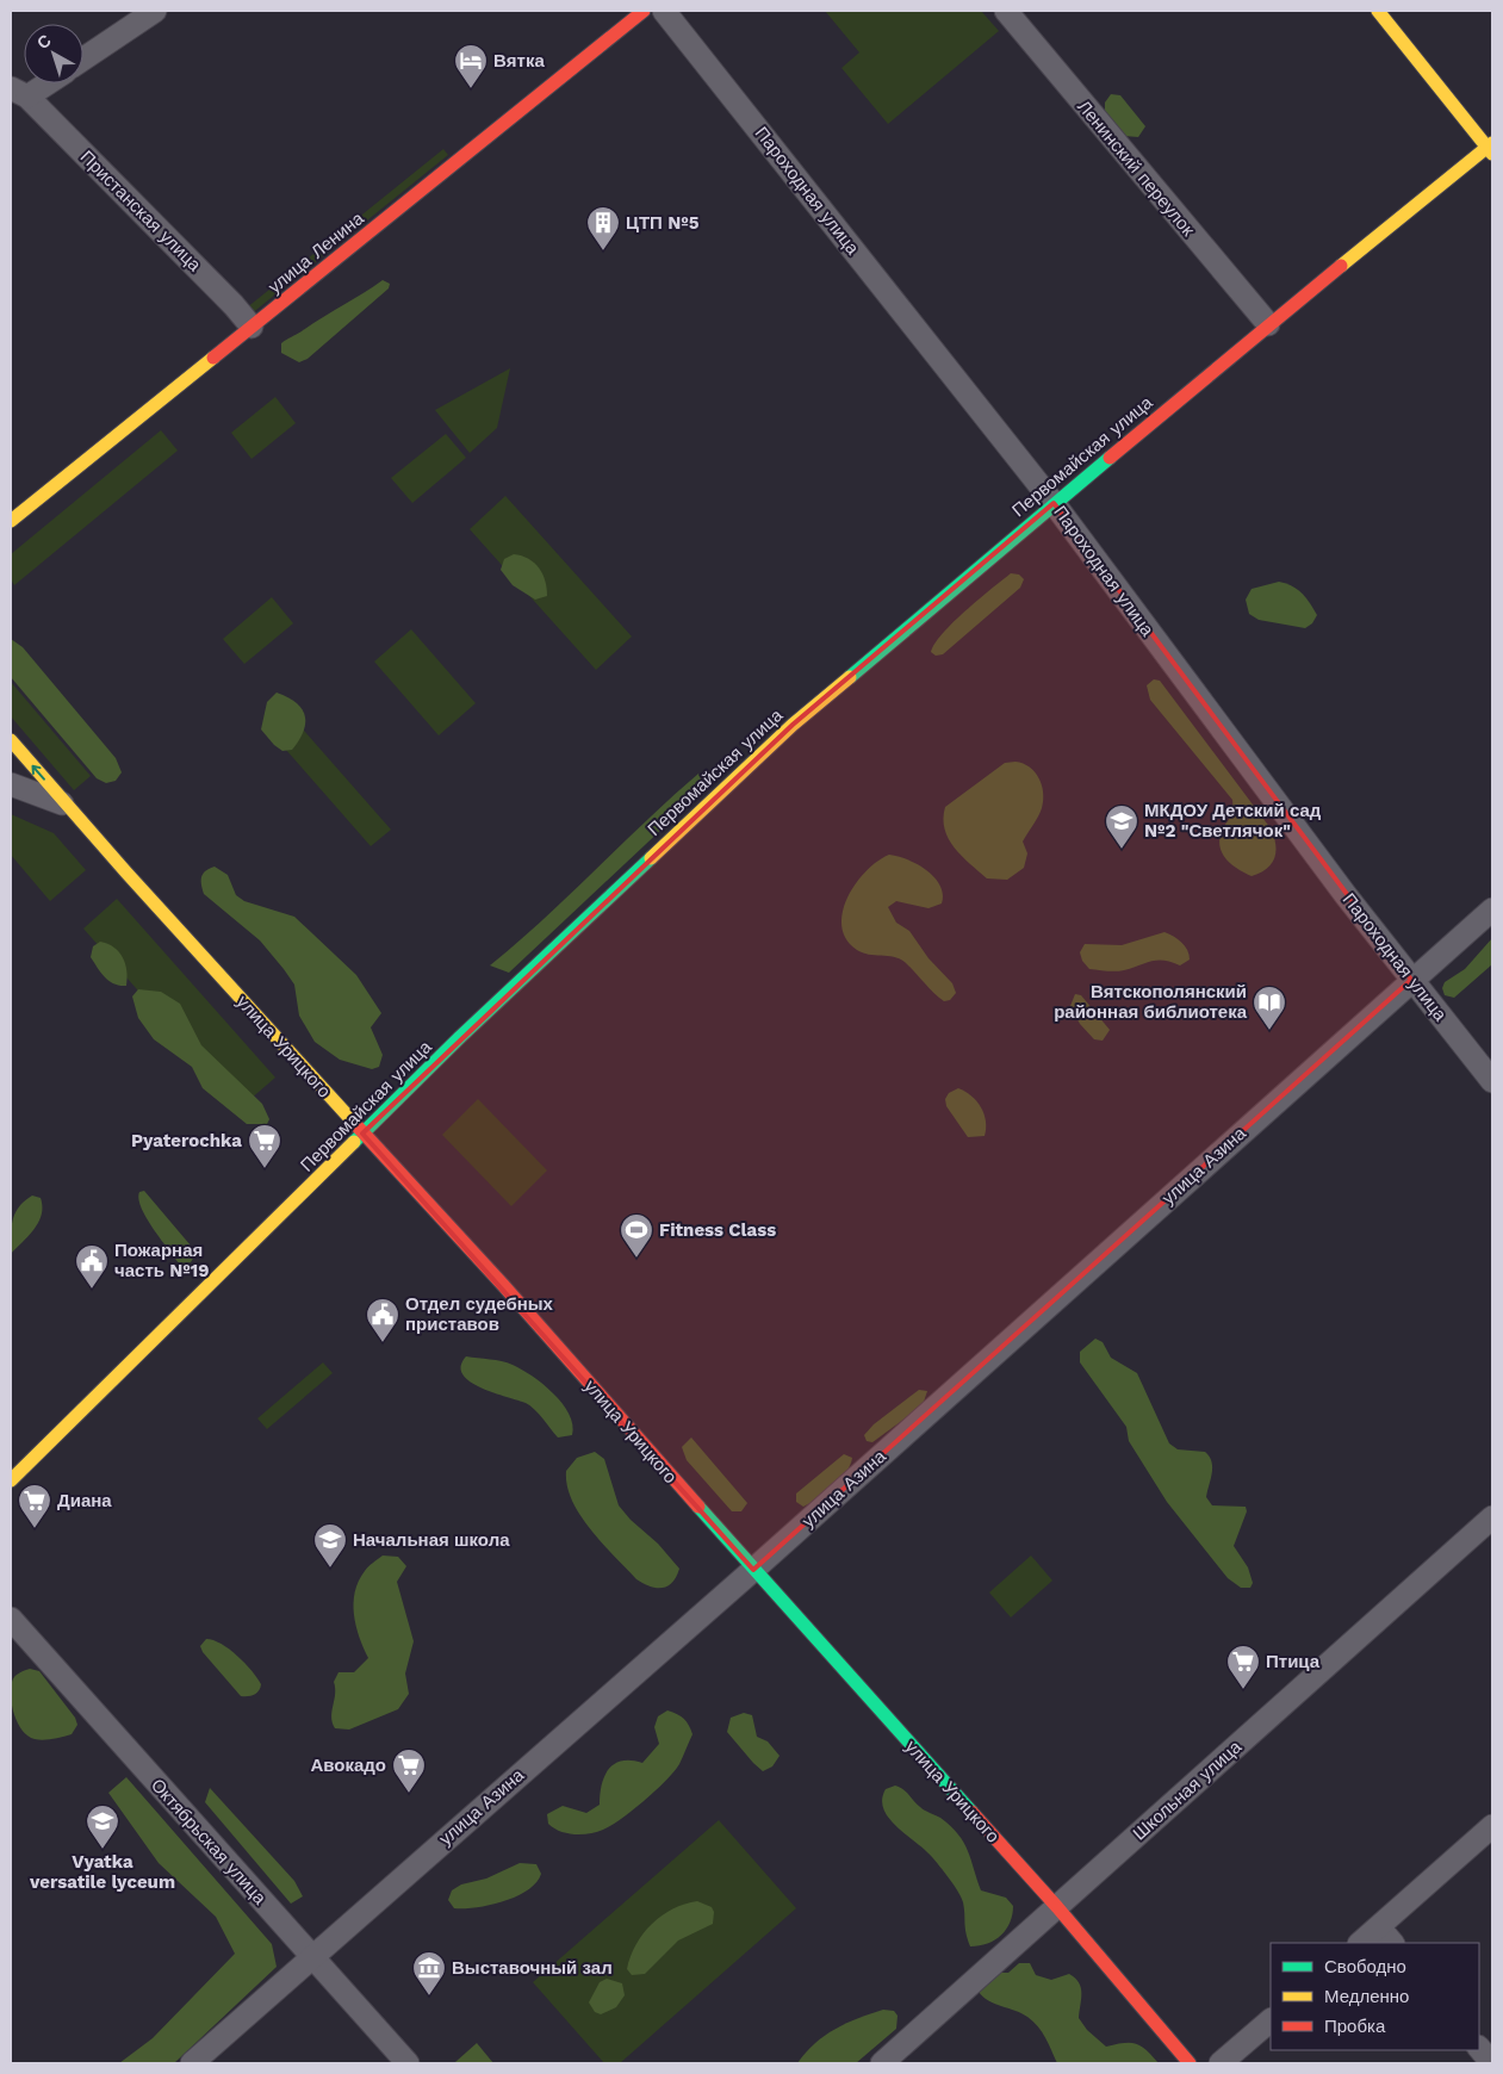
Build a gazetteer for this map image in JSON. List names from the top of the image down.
{
  "streets": {
    "street": [
      "Ленинский переулок",
      "Пароходная улица",
      "Пристанская улица",
      "улица Ленина",
      "Первомайская улица",
      "улица Урицкого",
      "улица Азина",
      "Школьная улица",
      "Октябрьская улица"
    ]
  },
  "crossings": [
    ["Ленинский переулок", "Первомайская улица"],
    ["Пароходная улица", "Первомайская улица"],
    ["Пароходная улица", "улица Азина"],
    ["Пристанская улица", "улица Ленина"],
    ["Первомайская улица", "улица Урицкого"],
    ["улица Урицкого", "улица Азина"],
    ["улица Урицкого", "Школьная улица"],
    ["улица Азина", "Октябрьская улица"]
  ],
  "places": {
    "hotel": ["Вятка"],
    "building": ["ЦТП №5"],
    "school or university": ["МКДОУ Детский сад №2 \"Светлячок\"", "Начальная школа", "Vyatka versatile lyceum"],
    "library": ["Вятскополянский районная библиотека"],
    "supermarket": [
      "Pyaterochka",
      "Диана",
      "Птица",
      "Авокадо"
    ],
    "sports": ["Fitness Class"],
    "public building": ["Пожарная часть №19", "Отдел судебных приставов"],
    "museum": ["Выставочный зал"]
  },
  "legend": ["Свободно", "Медленно", "Пробка"],
  "north": "top left"
}
